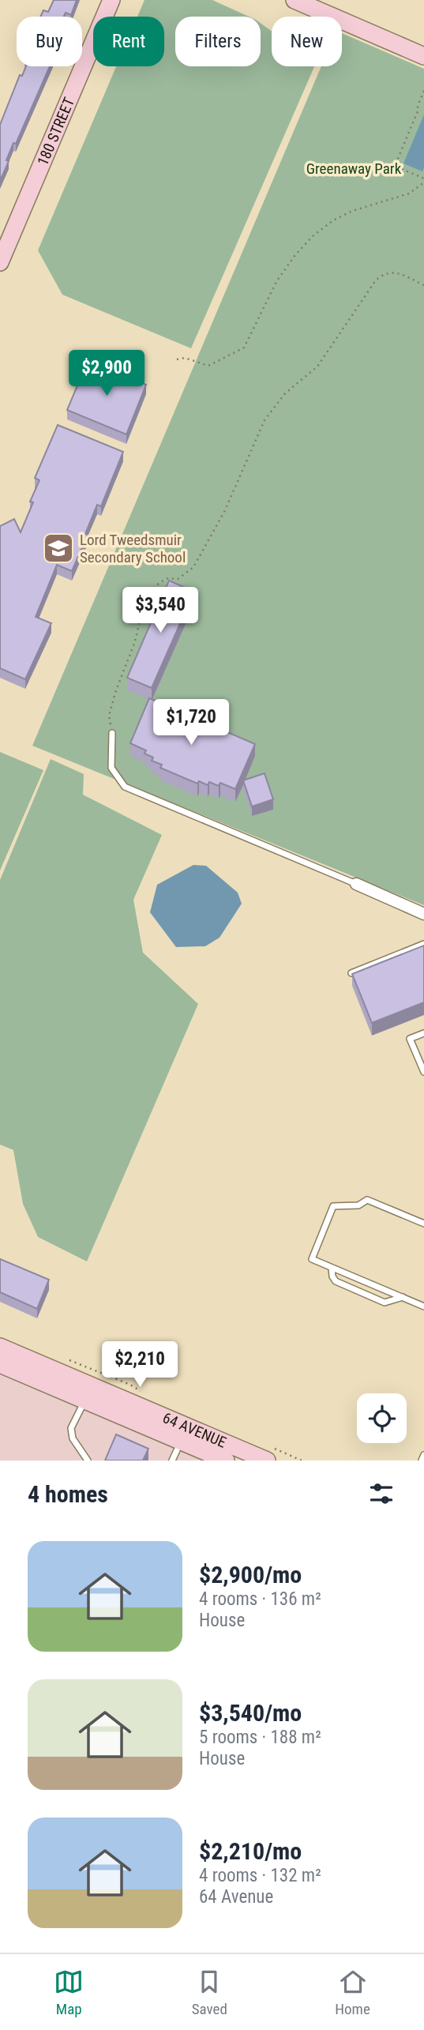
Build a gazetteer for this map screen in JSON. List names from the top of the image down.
{
  "streets": {
    "main road": ["180 STREET", "64 AVENUE"]
  },
  "parks": ["Greenaway Park"],
  "places": {
    "school or university": ["Lord Tweedsmuir Secondary School"]
  },
  "page": {
    "chip": [
      "Buy",
      "Rent",
      "Filters",
      "New"
    ],
    "price": [
      "$2,900",
      "$3,540",
      "$1,720",
      "$2,210"
    ],
    "heading": "4 homes",
    "list": [
      {
        "name": "$2,900/mo",
        "note": "4 rooms · 136 m² · House"
      },
      {
        "name": "$3,540/mo",
        "note": "5 rooms · 188 m² · House"
      },
      {
        "name": "$2,210/mo",
        "note": "4 rooms · 132 m² · 64 Avenue"
      }
    ],
    "tabs": ["Map", "Saved", "Home"]
  }
}
